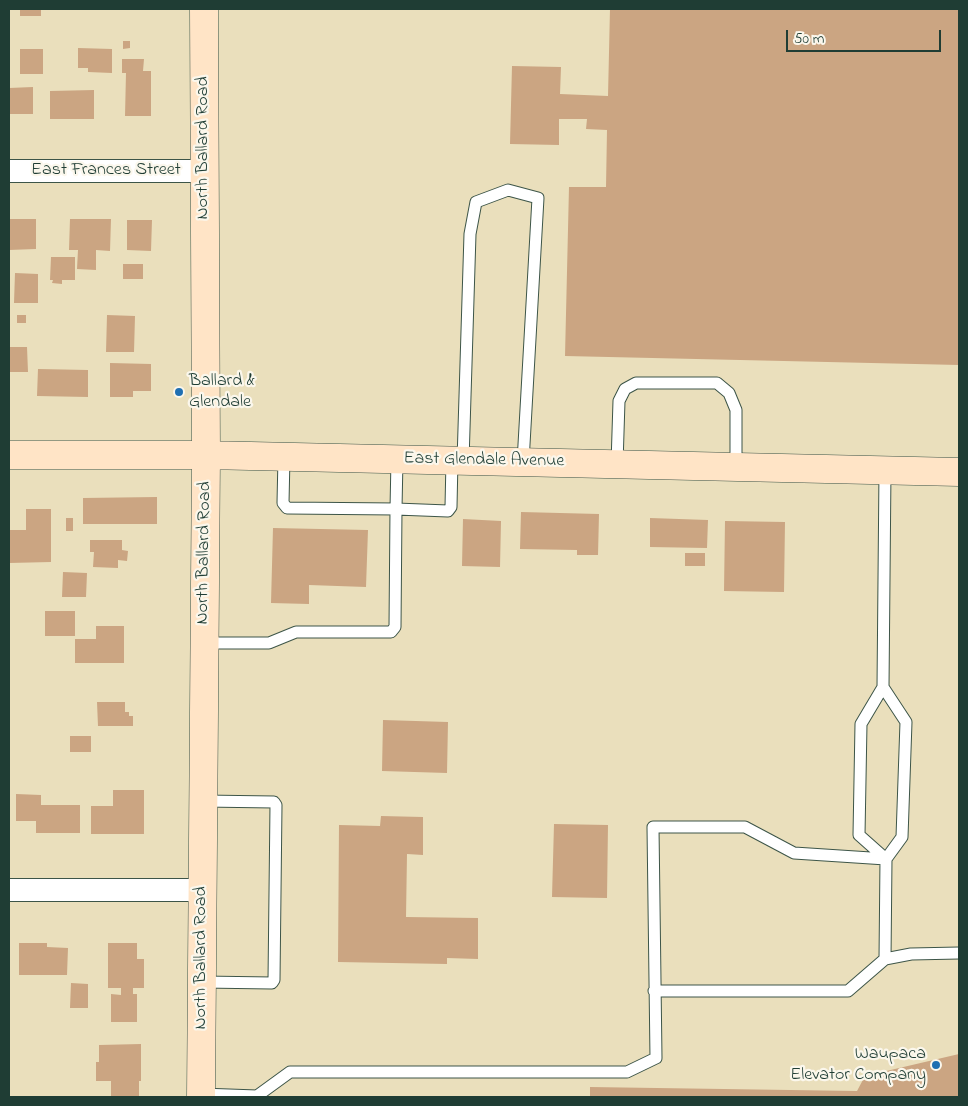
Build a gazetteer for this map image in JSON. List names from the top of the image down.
{
  "streets": {
    "main road": ["North Ballard Road", "East Glendale Avenue"],
    "street": ["East Frances Street"]
  },
  "crossings": [
    ["North Ballard Road", "East Frances Street"],
    ["North Ballard Road", "East Glendale Avenue"]
  ],
  "places": ["Ballard & Glendale", "Waupaca Elevator Company"],
  "scale_bar": "50 m"
}
